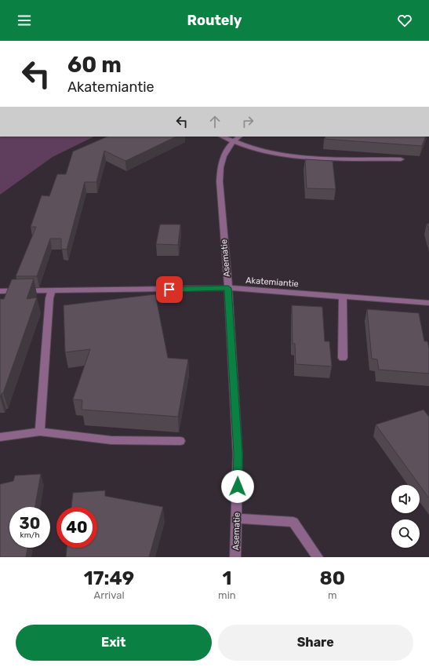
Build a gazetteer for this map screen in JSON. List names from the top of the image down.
{
  "streets": {
    "street": ["Asematie", "Akatemiantie"]
  },
  "crossings": [
    ["Asematie", "Akatemiantie"]
  ],
  "page": {
    "header": "Routely",
    "turn": ["60 m", "Akatemiantie"],
    "speed": "30 km/h",
    "limit": "40",
    "eta": [
      "17:49",
      "Arrival",
      "1",
      "min",
      "80",
      "m"
    ],
    "buttons": ["Exit", "Share"]
  }
}
